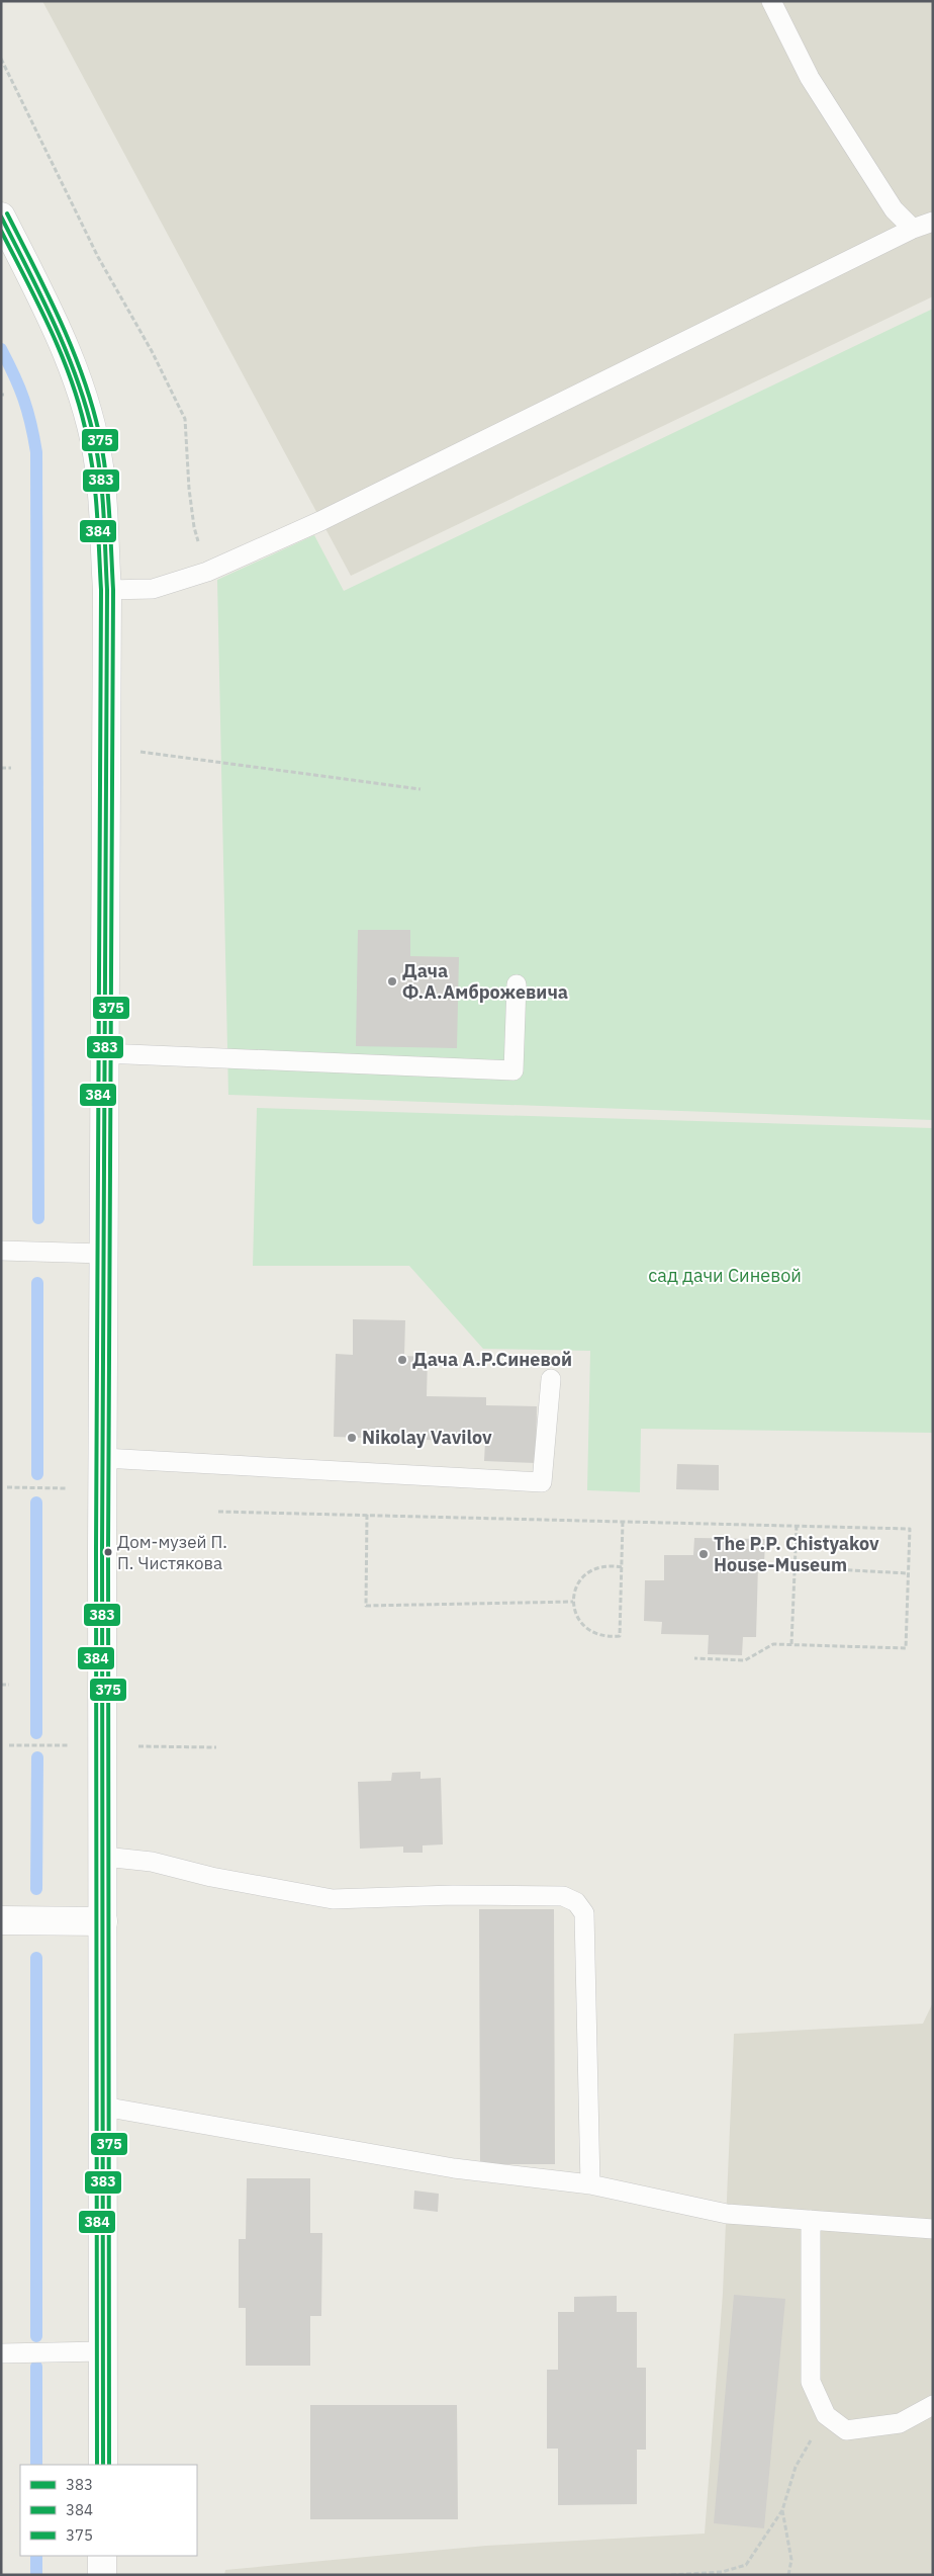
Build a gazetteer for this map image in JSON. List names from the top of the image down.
{
  "parks": ["сад дачи Синевой"],
  "places": [
    "Дача Ф.А.Амброжевича",
    "Дача А.Р.Синевой",
    "Nikolay Vavilov",
    "Дом-музей П. П. Чистякова",
    "The P.P. Chistyakov House-Museum"
  ],
  "lines": ["transit line 375", "transit line 383", "transit line 384"],
  "legend": ["383", "384", "375"]
}
